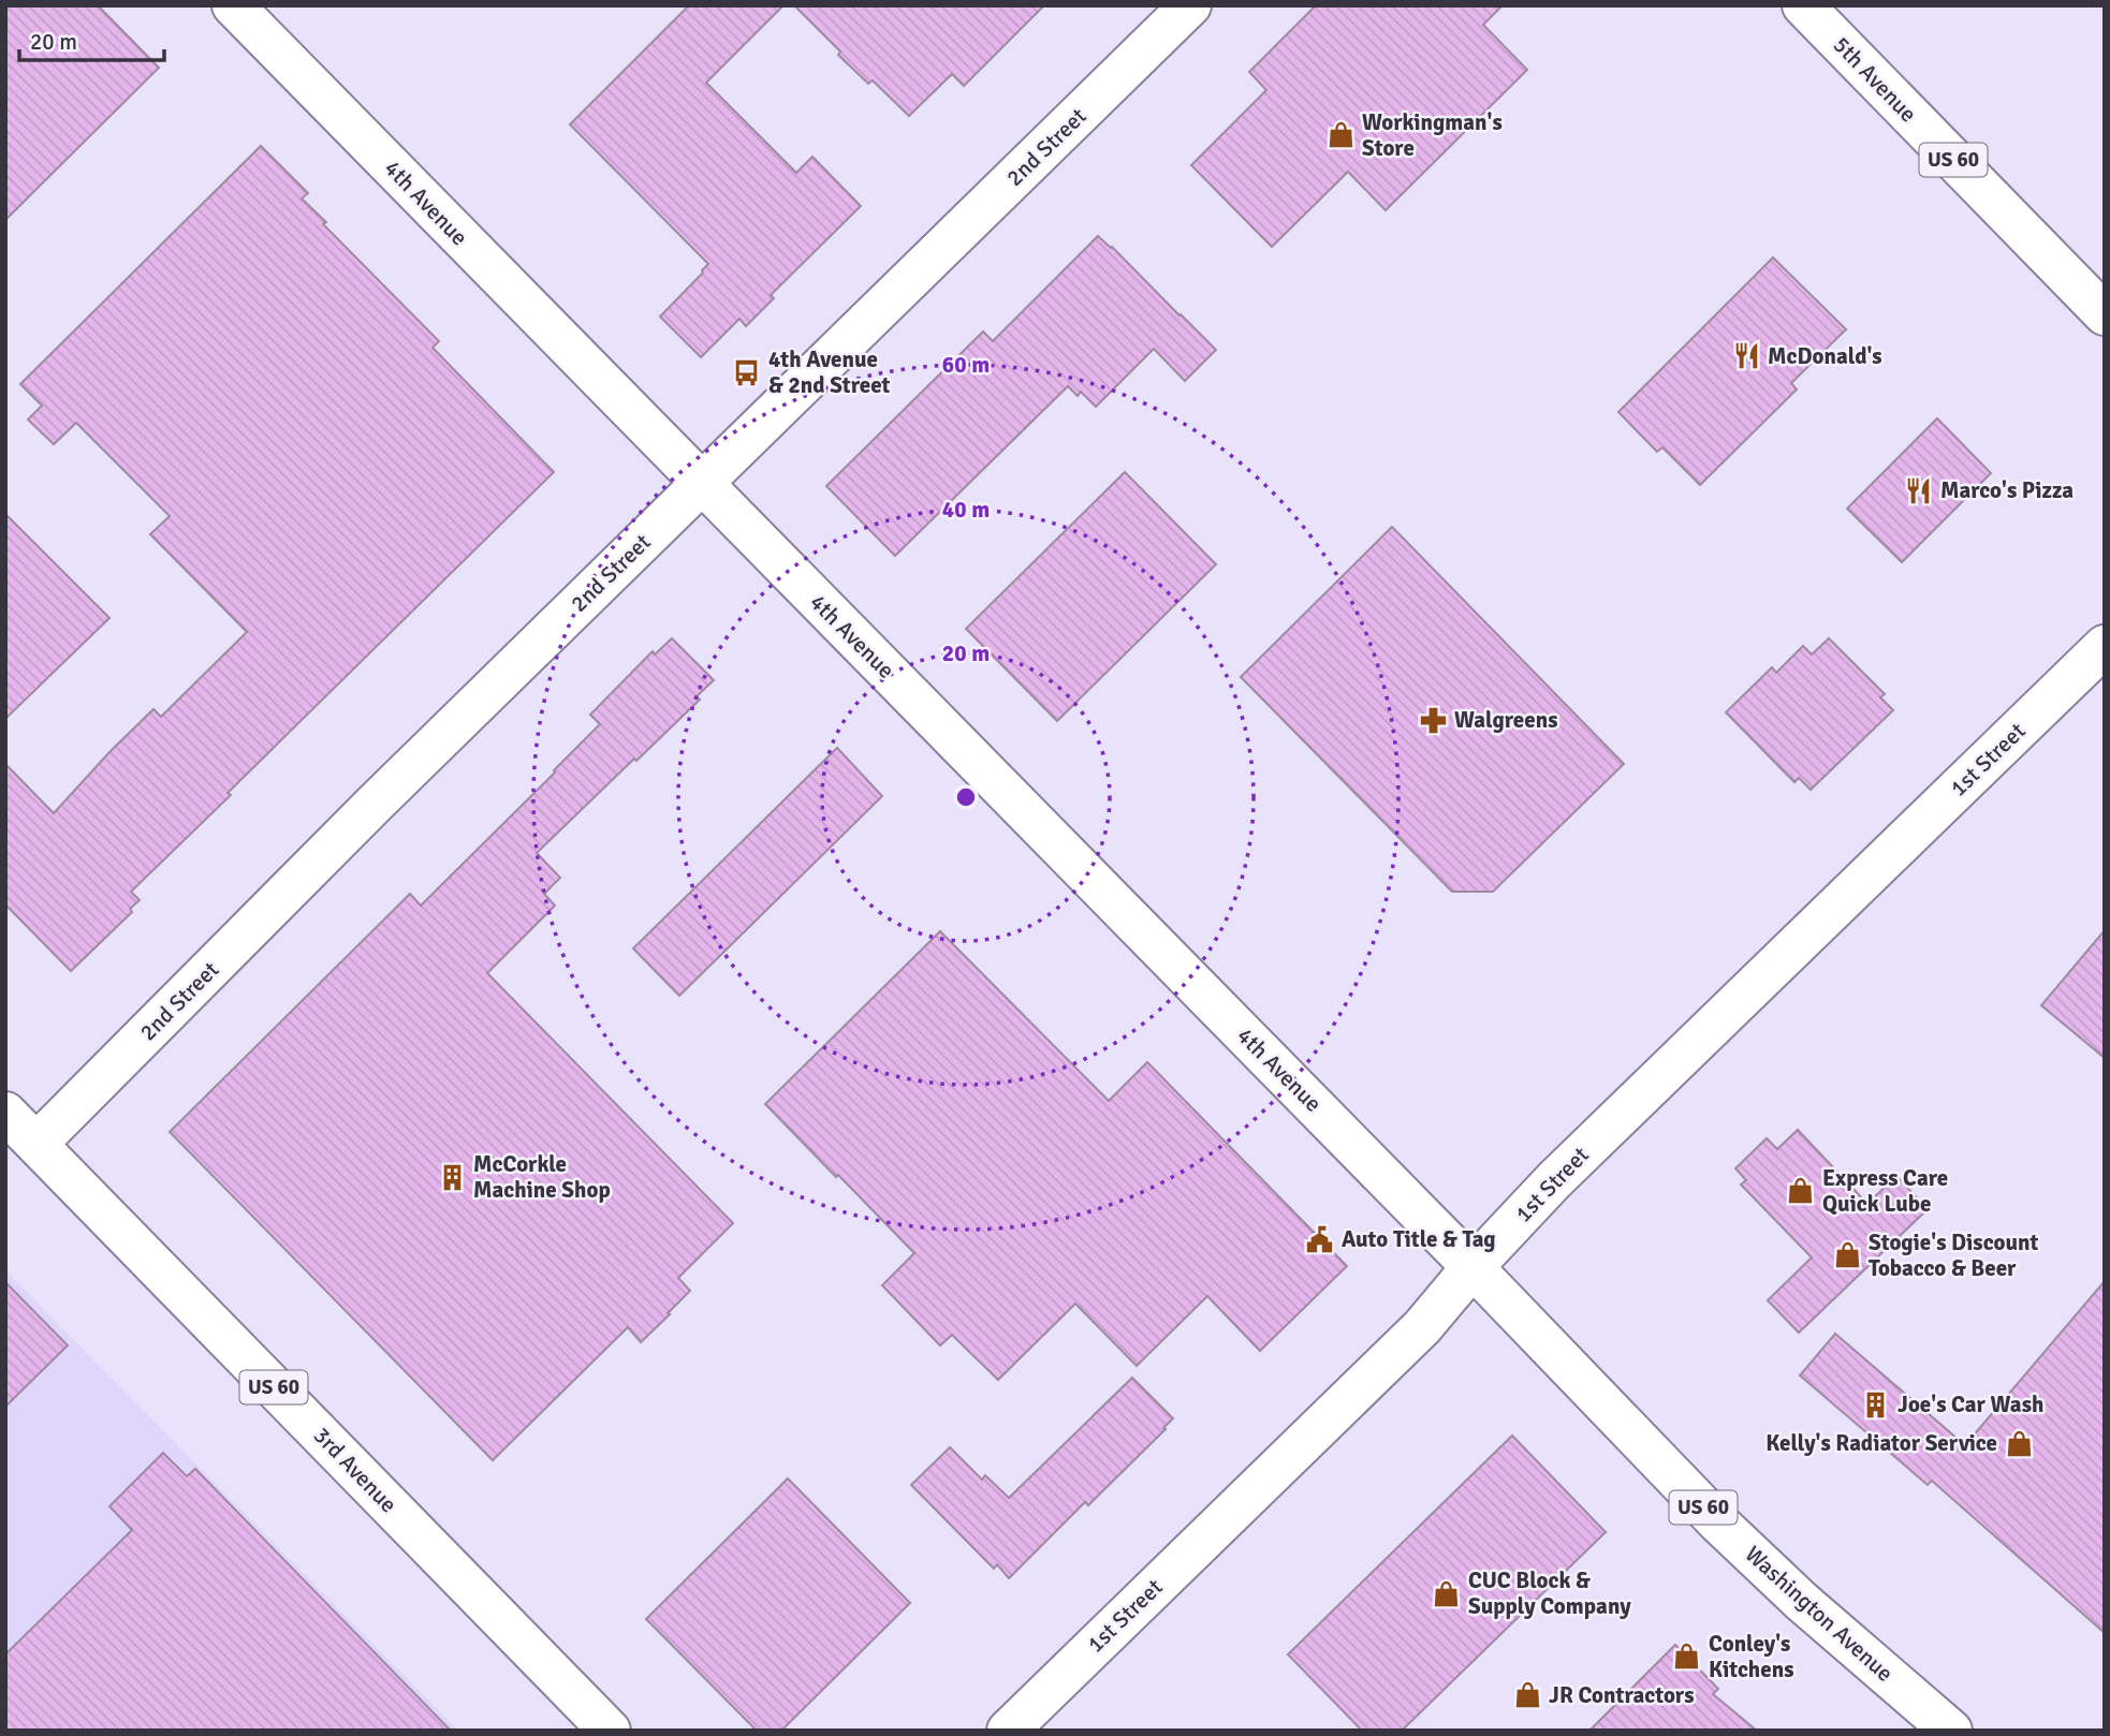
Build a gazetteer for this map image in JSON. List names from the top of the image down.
{
  "streets": {
    "main road": [
      "5th Avenue",
      "2nd Street",
      "US 60",
      "4th Avenue",
      "1st Street",
      "3rd Avenue",
      "Washington Avenue"
    ]
  },
  "crossings": [
    ["2nd Street", "4th Avenue"],
    ["2nd Street", "3rd Avenue"],
    ["4th Avenue", "1st Street"],
    ["4th Avenue", "Washington Avenue"],
    ["1st Street", "Washington Avenue"]
  ],
  "places": {
    "shop": [
      "Workingman's Store",
      "Express Care Quick Lube",
      "Stogie's Discount Tobacco & Beer",
      "Kelly's Radiator Service",
      "CUC Block & Supply Company",
      "Conley's Kitchens",
      "JR Contractors"
    ],
    "restaurant": ["McDonald's", "Marco's Pizza"],
    "bus stop": ["4th Avenue & 2nd Street"],
    "pharmacy": ["Walgreens"],
    "building": ["McCorkle Machine Shop", "Joe's Car Wash"],
    "public building": ["Auto Title & Tag"]
  },
  "scale_bar": "20 m",
  "rings": ["60 m", "40 m", "20 m"]
}
